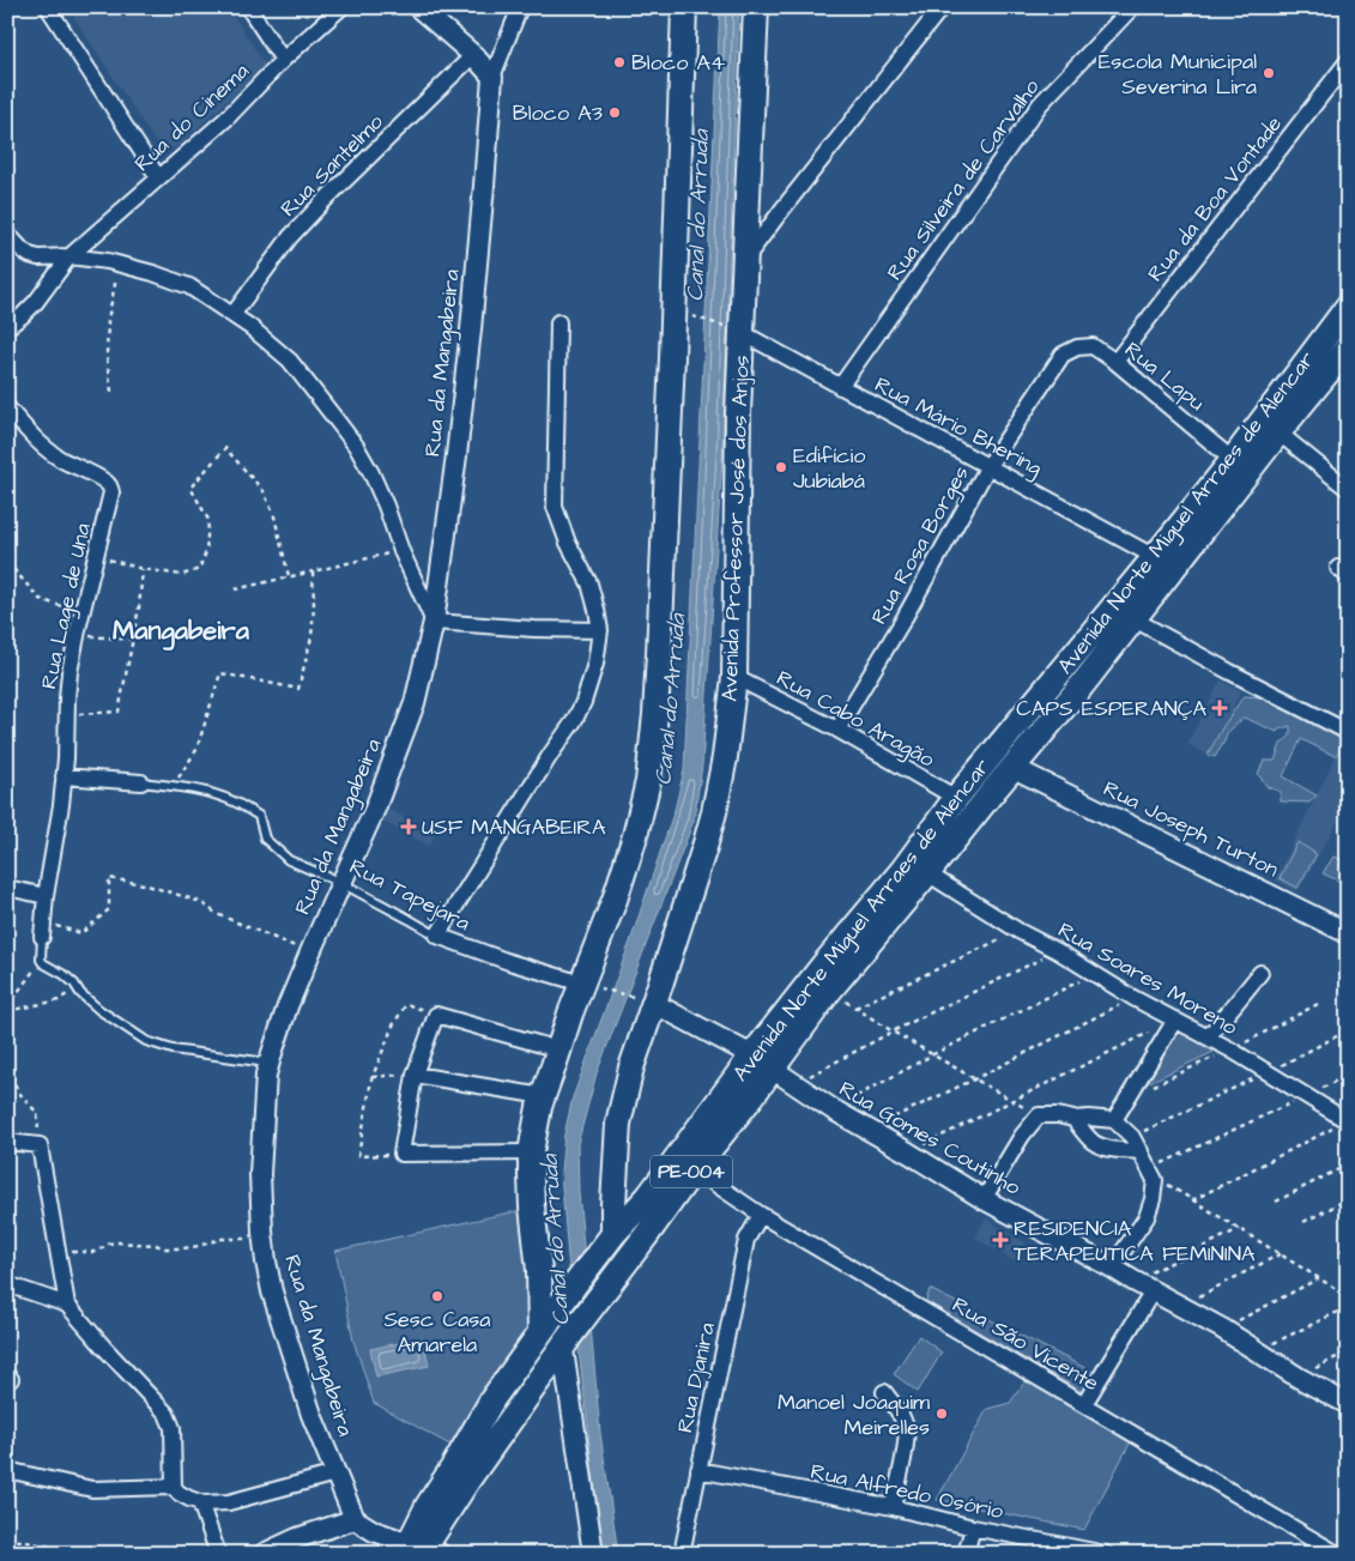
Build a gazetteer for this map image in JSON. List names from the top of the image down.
{
  "streets": {
    "main road": ["Avenida Norte Miguel Arraes de Alencar", "Avenida Professor José dos Anjos", "PE-004"],
    "street": [
      "Rua do Cinema",
      "Rua Santelmo",
      "Rua Silveira de Carvalho",
      "Rua da Boa Vontade",
      "Rua da Mangabeira",
      "Rua Lapu",
      "Rua Mário Bhering",
      "Rua Rosa Borges",
      "Rua Lage de Una",
      "Rua Cabo Aragão",
      "Rua Joseph Turton",
      "Rua Tapejara",
      "Rua Soares Moreno",
      "Rua Gomes Coutinho",
      "Rua São Vicente",
      "Rua Djanira",
      "Rua Alfredo Osório"
    ]
  },
  "crossings": [
    ["Rua Silveira de Carvalho", "Rua Mário Bhering"],
    ["Rua da Boa Vontade", "Rua Lapu"],
    ["Rua da Mangabeira", "Rua Tapejara"],
    ["Rua Lapu", "Avenida Norte Miguel Arraes de Alencar"],
    ["Rua Lapu", "Rua Rosa Borges"],
    ["Rua Mário Bhering", "Avenida Norte Miguel Arraes de Alencar"],
    ["Rua Mário Bhering", "Avenida Professor José dos Anjos"],
    ["Rua Mário Bhering", "Rua Rosa Borges"],
    ["Avenida Norte Miguel Arraes de Alencar", "Avenida Professor José dos Anjos"],
    ["Avenida Norte Miguel Arraes de Alencar", "Rua Cabo Aragão"],
    ["Avenida Norte Miguel Arraes de Alencar", "Rua Joseph Turton"],
    ["Avenida Norte Miguel Arraes de Alencar", "Rua Soares Moreno"],
    ["Avenida Norte Miguel Arraes de Alencar", "Rua Gomes Coutinho"],
    ["Avenida Norte Miguel Arraes de Alencar", "Rua São Vicente"],
    ["Avenida Professor José dos Anjos", "Rua Cabo Aragão"],
    ["Avenida Professor José dos Anjos", "Rua Gomes Coutinho"],
    ["Rua Rosa Borges", "Rua Cabo Aragão"],
    ["Rua São Vicente", "Rua Djanira"],
    ["Rua Djanira", "Rua Alfredo Osório"]
  ],
  "districts": ["Mangabeira"],
  "water": ["Canal do Arruda"],
  "places": {
    "other": [
      "Bloco A4",
      "Escola Municipal Severina Lira",
      "Bloco A3",
      "Edifício Jubiabá",
      "Sesc Casa Amarela",
      "Manoel Joaquim Meirelles"
    ],
    "health": ["CAPS ESPERANÇA", "USF MANGABEIRA", "RESIDENCIA TERAPEUTICA FEMININA"]
  }
}
